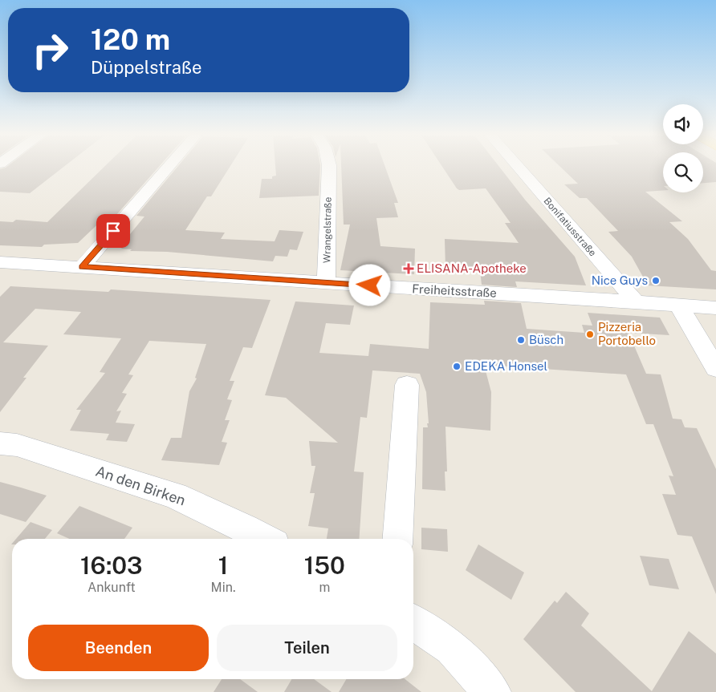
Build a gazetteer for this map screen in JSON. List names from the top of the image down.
{
  "streets": {
    "street": [
      "Bonifatiusstraße",
      "Wrangelstraße",
      "Freiheitsstraße",
      "An den Birken"
    ]
  },
  "crossings": [
    ["Bonifatiusstraße", "Freiheitsstraße"],
    ["Wrangelstraße", "Freiheitsstraße"]
  ],
  "places": {
    "health": ["ELISANA-Apotheke"],
    "other": [
      "Nice Guys",
      "Pizzeria Portobello",
      "Büsch",
      "EDEKA Honsel"
    ]
  },
  "page": {
    "turn": ["120 m", "Düppelstraße"],
    "eta": [
      "16:03",
      "Ankunft",
      "1",
      "Min.",
      "150",
      "m"
    ],
    "buttons": ["Beenden", "Teilen"]
  }
}
